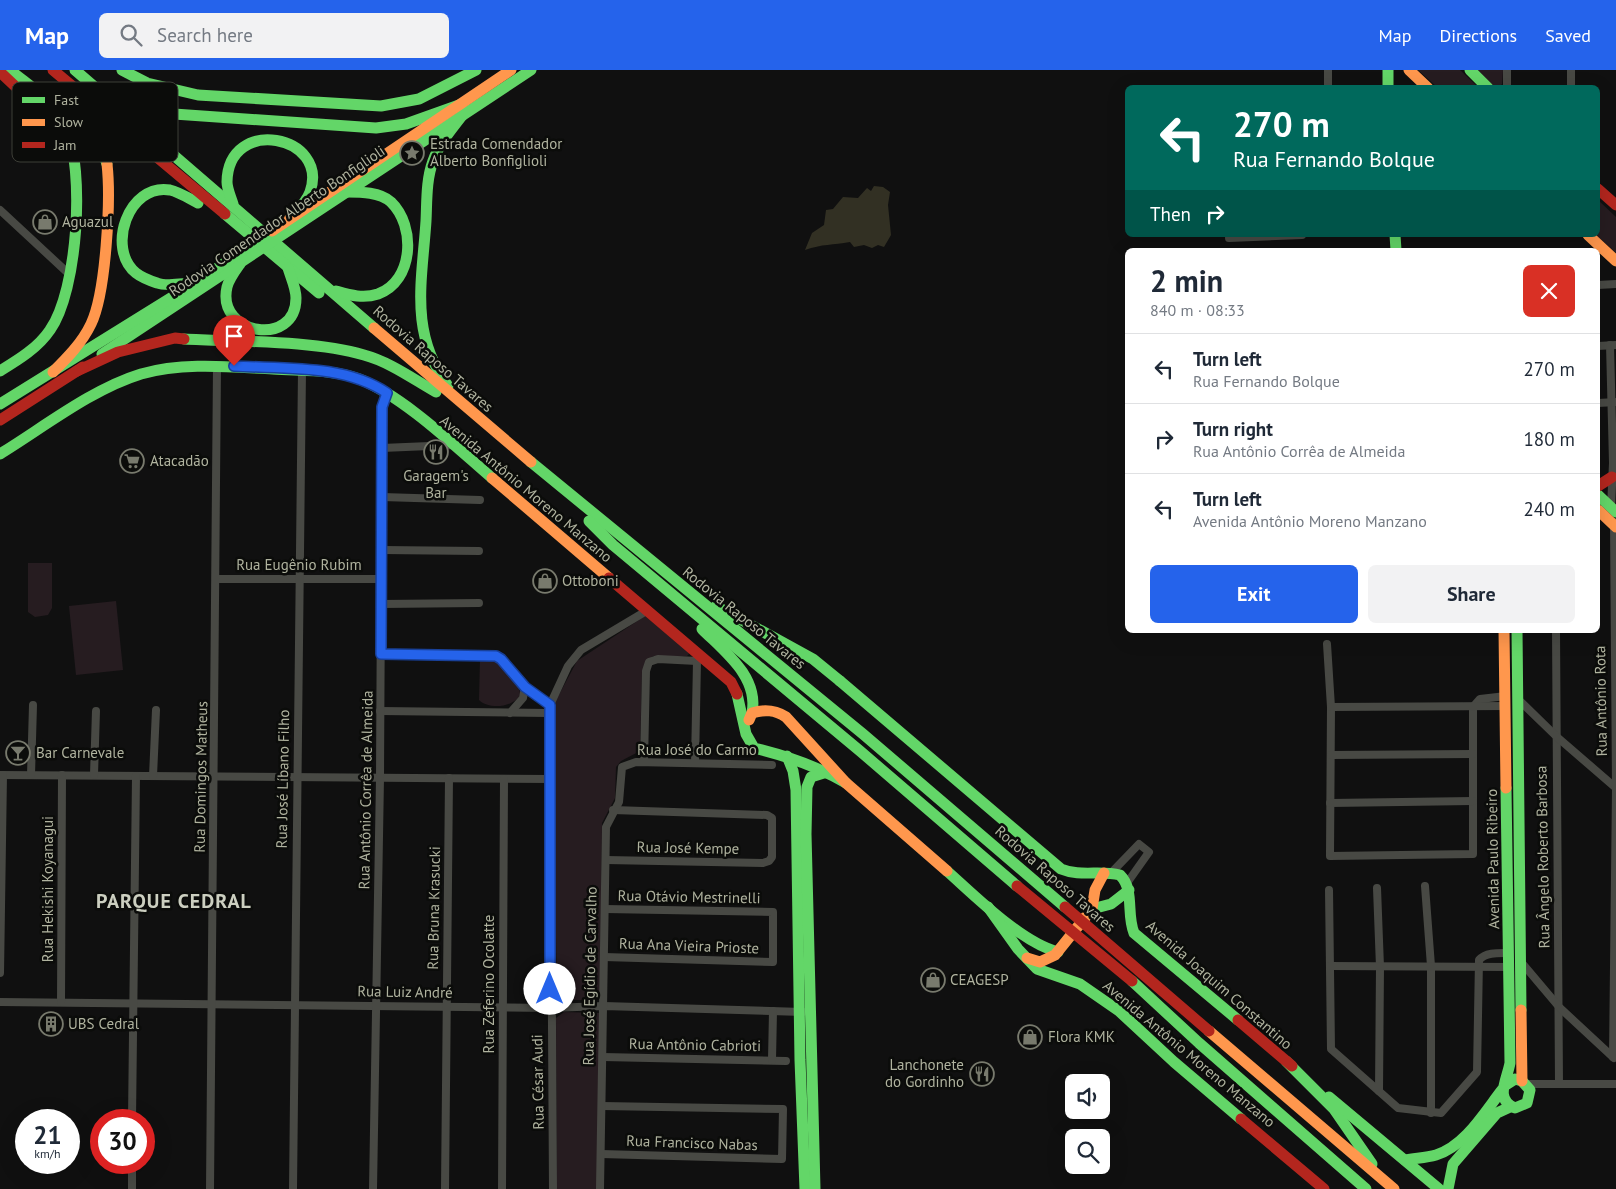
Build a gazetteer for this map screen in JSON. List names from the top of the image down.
{
  "streets": {
    "main road": [
      "Rodovia Comendador Alberto Bonfiglioli",
      "Rodovia Raposo Tavares",
      "Avenida Antônio Moreno Manzano",
      "Rua Ângelo Roberto Barbosa",
      "Avenida Paulo Ribeiro",
      "Avenida Joaquim Constantino"
    ],
    "street": [
      "Rua Eugênio Rubim",
      "Rua Antônio Rota",
      "Rua José do Carmo",
      "Rua Domingos Matheus",
      "Rua José Líbano Filho",
      "Rua Antônio Corrêa de Almeida",
      "Rua José Kempe",
      "Rua Hekishi Koyanagui",
      "Rua Otávio Mestrinelli",
      "Rua Bruna Krasucki",
      "Rua Ana Vieira Prioste",
      "Rua José Egídio de Carvalho",
      "Rua Zeferino Ocolatte",
      "Rua Luiz André",
      "Rua Antônio Cabrioti",
      "Rua César Audi",
      "Rua Francisco Nabas"
    ]
  },
  "crossings": [
    ["Avenida Antônio Moreno Manzano", "Rua Domingos Matheus"],
    ["Avenida Antônio Moreno Manzano", "Rua José Líbano Filho"],
    ["Avenida Antônio Moreno Manzano", "Rua Antônio Corrêa de Almeida"],
    ["Avenida Antônio Moreno Manzano", "Rua César Audi"],
    ["Rua Eugênio Rubim", "Rua Domingos Matheus"],
    ["Rua Eugênio Rubim", "Rua José Líbano Filho"],
    ["Rua Eugênio Rubim", "Rua Antônio Corrêa de Almeida"],
    ["Rua José do Carmo", "Rua José Egídio de Carvalho"],
    ["Rua Domingos Matheus", "Rua Luiz André"],
    ["Rua José Líbano Filho", "Rua Luiz André"],
    ["Rua Antônio Corrêa de Almeida", "Rua Luiz André"],
    ["Rua José Kempe", "Rua José Egídio de Carvalho"],
    ["Rua Ângelo Roberto Barbosa", "Avenida Paulo Ribeiro"],
    ["Avenida Paulo Ribeiro", "Avenida Joaquim Constantino"],
    ["Rua Hekishi Koyanagui", "Rua Luiz André"],
    ["Rua Otávio Mestrinelli", "Rua Ana Vieira Prioste"],
    ["Rua Otávio Mestrinelli", "Rua José Egídio de Carvalho"],
    ["Rua Bruna Krasucki", "Rua Luiz André"],
    ["Rua Ana Vieira Prioste", "Rua José Egídio de Carvalho"],
    ["Rua José Egídio de Carvalho", "Rua Luiz André"],
    ["Rua José Egídio de Carvalho", "Rua Antônio Cabrioti"],
    ["Rua José Egídio de Carvalho", "Rua Francisco Nabas"],
    ["Rua Zeferino Ocolatte", "Rua Luiz André"],
    ["Rua Luiz André", "Rua César Audi"]
  ],
  "districts": ["PARQUE CEDRAL"],
  "places": {
    "place": ["Estrada Comendador Alberto Bonfiglioli"],
    "shop": [
      "Aguazul",
      "Ottoboni",
      "CEAGESP",
      "Flora KMK"
    ],
    "restaurant": ["Garagem's Bar", "Lanchonete do Gordinho"],
    "supermarket": ["Atacadão"],
    "bar": ["Bar Carnevale"],
    "building": ["UBS Cedral"]
  },
  "legend": ["Fast", "Slow", "Jam"],
  "page": {
    "header": "Map",
    "search": "Search here",
    "nav": ["Map", "Directions", "Saved"],
    "turn": ["270 m", "Rua Fernando Bolque"],
    "then": "Then",
    "heading": ["2 min", "840 m · 08:33"],
    "list": [
      {
        "name": "Turn left",
        "note": "Rua Fernando Bolque",
        "value": "270 m"
      },
      {
        "name": "Turn right",
        "note": "Rua Antônio Corrêa de Almeida",
        "value": "180 m"
      },
      {
        "name": "Turn left",
        "note": "Avenida Antônio Moreno Manzano",
        "value": "240 m"
      }
    ],
    "buttons": ["Exit", "Share"],
    "speed": "21 km/h",
    "limit": "30"
  }
}
